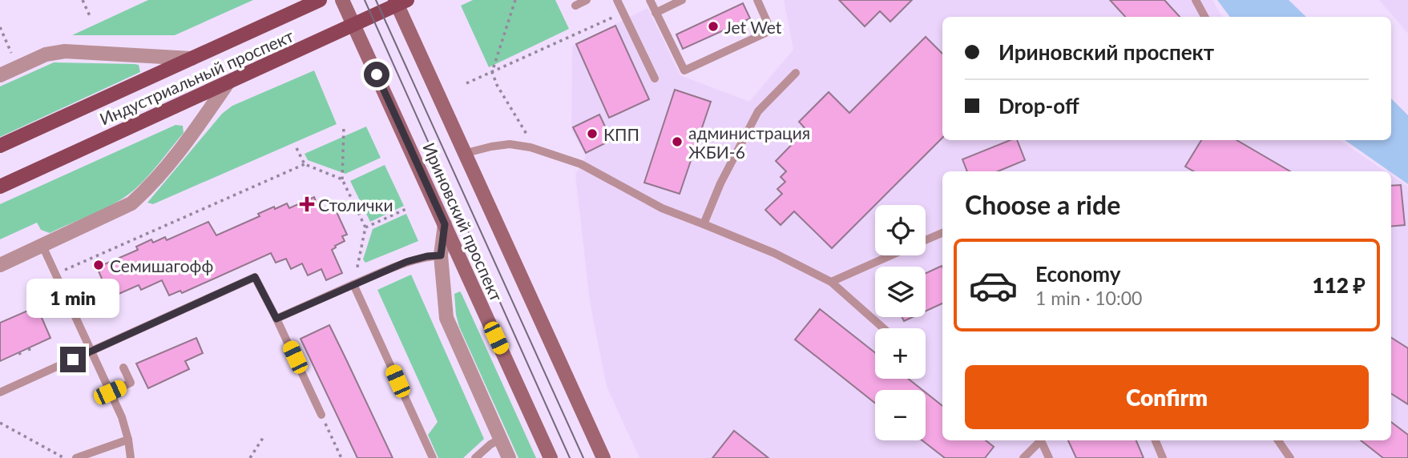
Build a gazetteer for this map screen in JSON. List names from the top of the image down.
{
  "streets": {
    "main road": ["Индустриальный проспект", "Ириновский проспект"]
  },
  "crossings": [
    ["Индустриальный проспект", "Ириновский проспект"]
  ],
  "places": {
    "other": [
      "Jet Wet",
      "КПП",
      "администрация ЖБИ-6",
      "Семишагофф"
    ],
    "health": ["Столички"]
  },
  "page": {
    "banner": ["Ириновский проспект", "Drop-off"],
    "heading": "Choose a ride",
    "map_buttons": ["+", "−"],
    "list": [
      {
        "name": "Economy",
        "note": "1 min · 10:00",
        "value": "112 ₽"
      }
    ],
    "bubble": "1 min",
    "buttons": "Confirm"
  }
}
